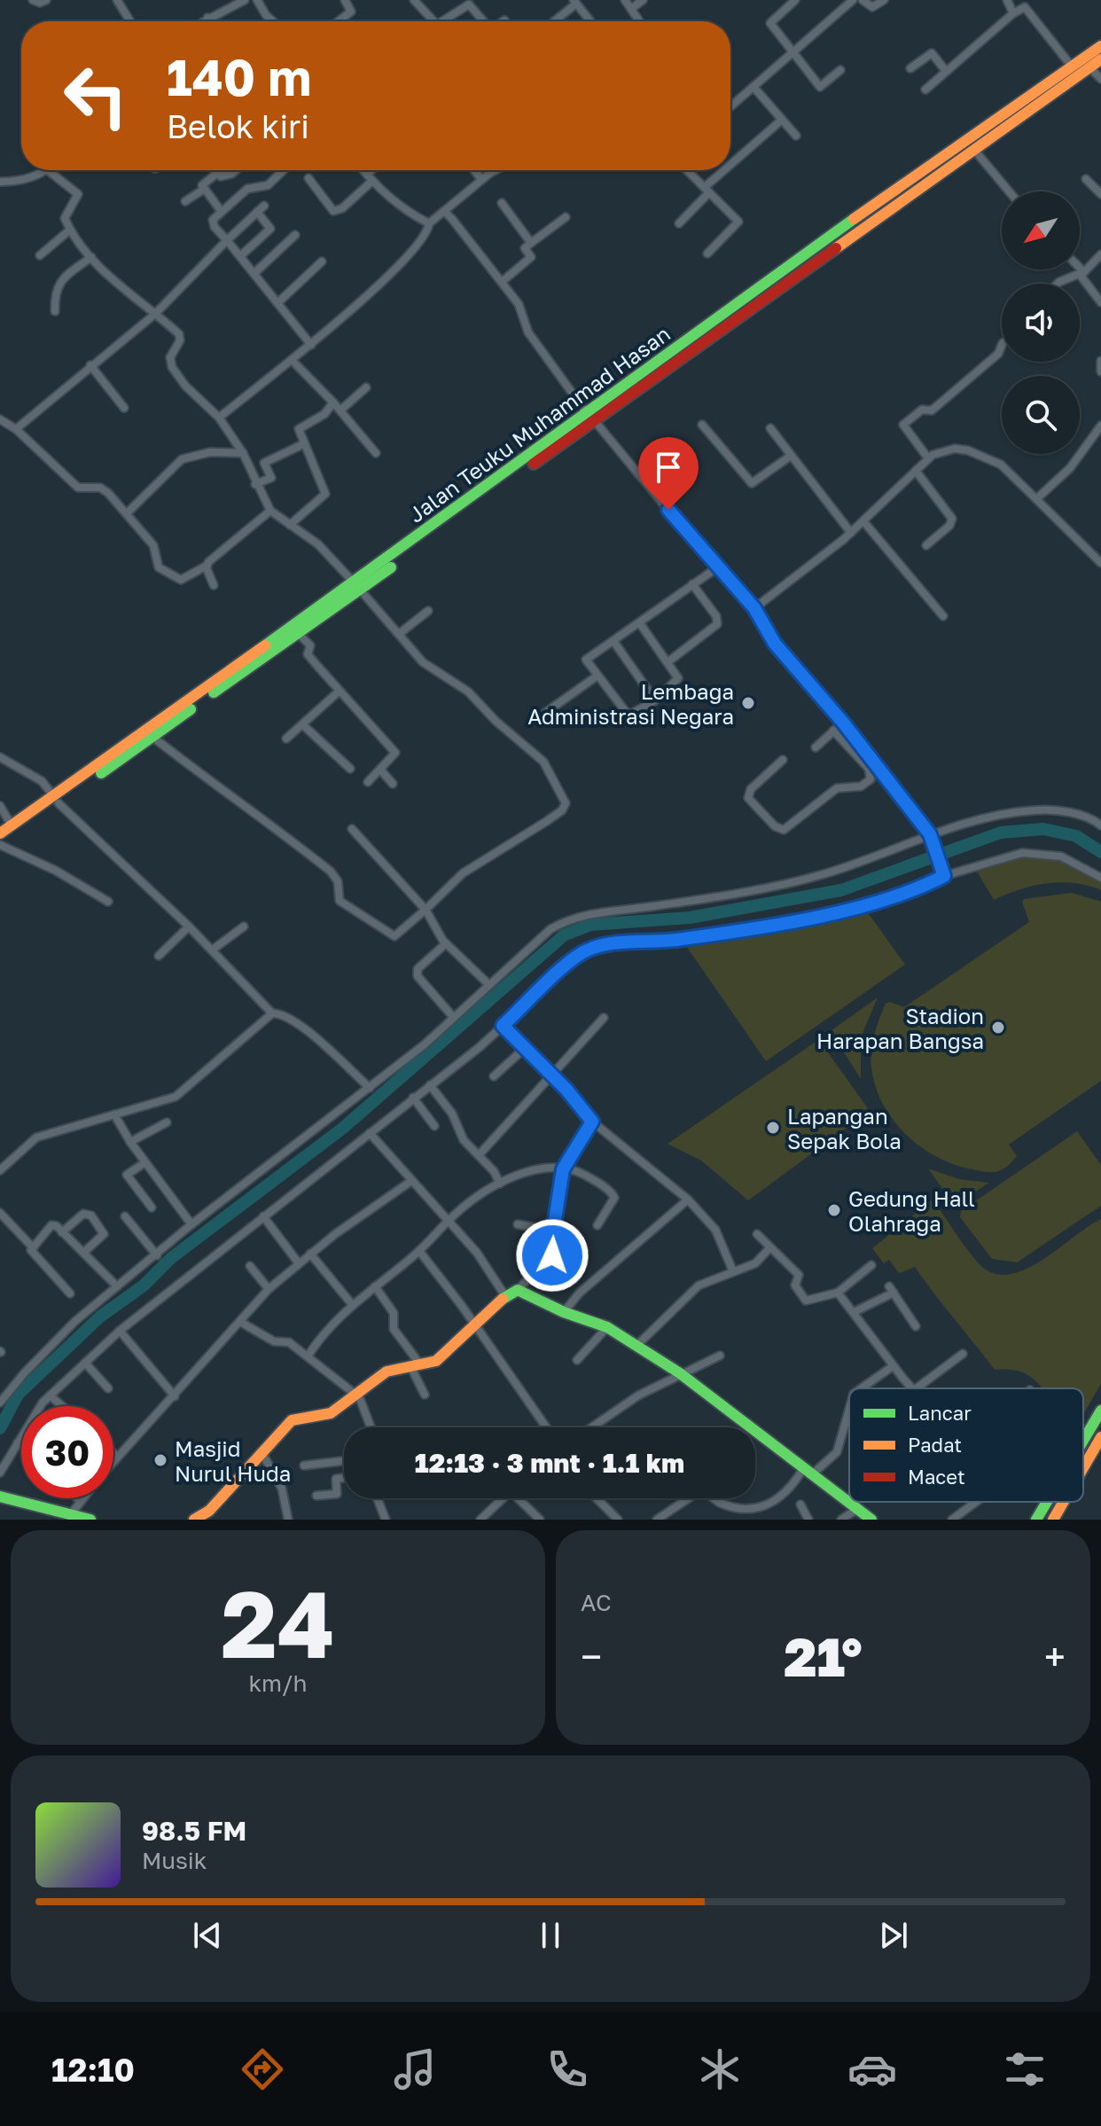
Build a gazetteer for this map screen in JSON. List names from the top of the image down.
{
  "streets": {
    "main road": ["Jalan Teuku Muhammad Hasan"]
  },
  "places": [
    "Lembaga Administrasi Negara",
    "Stadion Harapan Bangsa",
    "Lapangan Sepak Bola",
    "Gedung Hall Olahraga",
    "Masjid Nurul Huda"
  ],
  "legend": ["Lancar", "Padat", "Macet"],
  "north": "bottom left",
  "page": {
    "turn": ["140 m", "Belok kiri"],
    "limit": "30",
    "trip": "12:13 · 3 mnt · 1.1 km",
    "tile": [
      ["24", "km/h"],
      "AC"
    ],
    "heat": ["−", "21°", "+"],
    "song": ["98.5 FM", "Musik"],
    "tabs": "12:10"
  }
}
